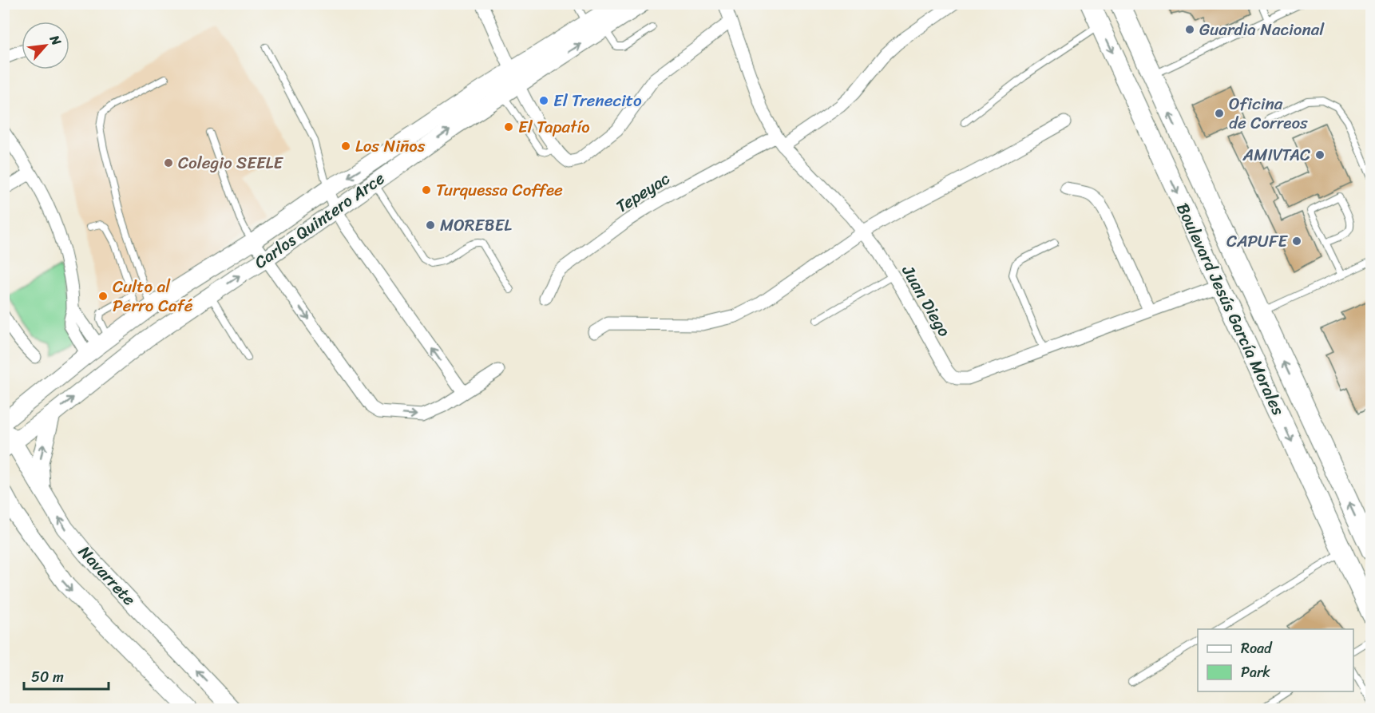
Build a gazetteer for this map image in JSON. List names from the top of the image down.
{
  "streets": {
    "main road": ["Carlos Quintero Arce", "Boulevard Jesús García Morales", "Navarrete"],
    "street": ["Tepeyac", "Juan Diego"]
  },
  "crossings": [
    ["Tepeyac", "Juan Diego"],
    ["Carlos Quintero Arce", "Navarrete"],
    ["Juan Diego", "Boulevard Jesús García Morales"]
  ],
  "places": [
    "Guardia Nacional",
    "El Trenecito",
    "Oficina de Correos",
    "El Tapatío",
    "Los Niños",
    "AMIVTAC",
    "Colegio SEELE",
    "Turquessa Coffee",
    "MOREBEL",
    "CAPUFE",
    "Culto al Perro Café"
  ],
  "legend": ["Road", "Park"],
  "scale_bar": "50 m",
  "north": "top right"
}
